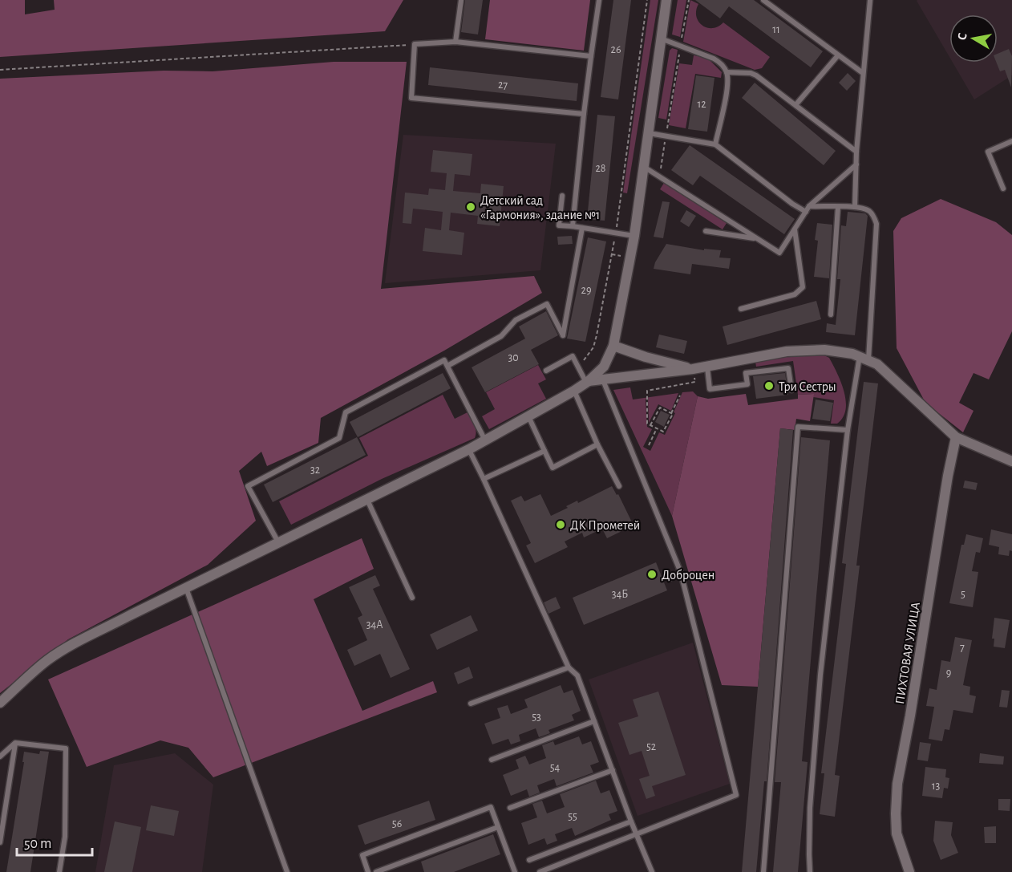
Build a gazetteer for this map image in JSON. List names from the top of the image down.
{
  "streets": {
    "street": ["ПИХТОВАЯ УЛИЦА"]
  },
  "places": [
    "Детский сад «Гармония», здание №1",
    "Три Сестры",
    "ДК Прометей",
    "Доброцен"
  ],
  "house_numbers": [
    "11",
    "26",
    "27",
    "12",
    "28",
    "29",
    "30",
    "32",
    "34Б",
    "5",
    "34А",
    "7",
    "9",
    "53",
    "52",
    "54",
    "13",
    "55",
    "56"
  ],
  "scale_bar": "50 m",
  "north": "left"
}
